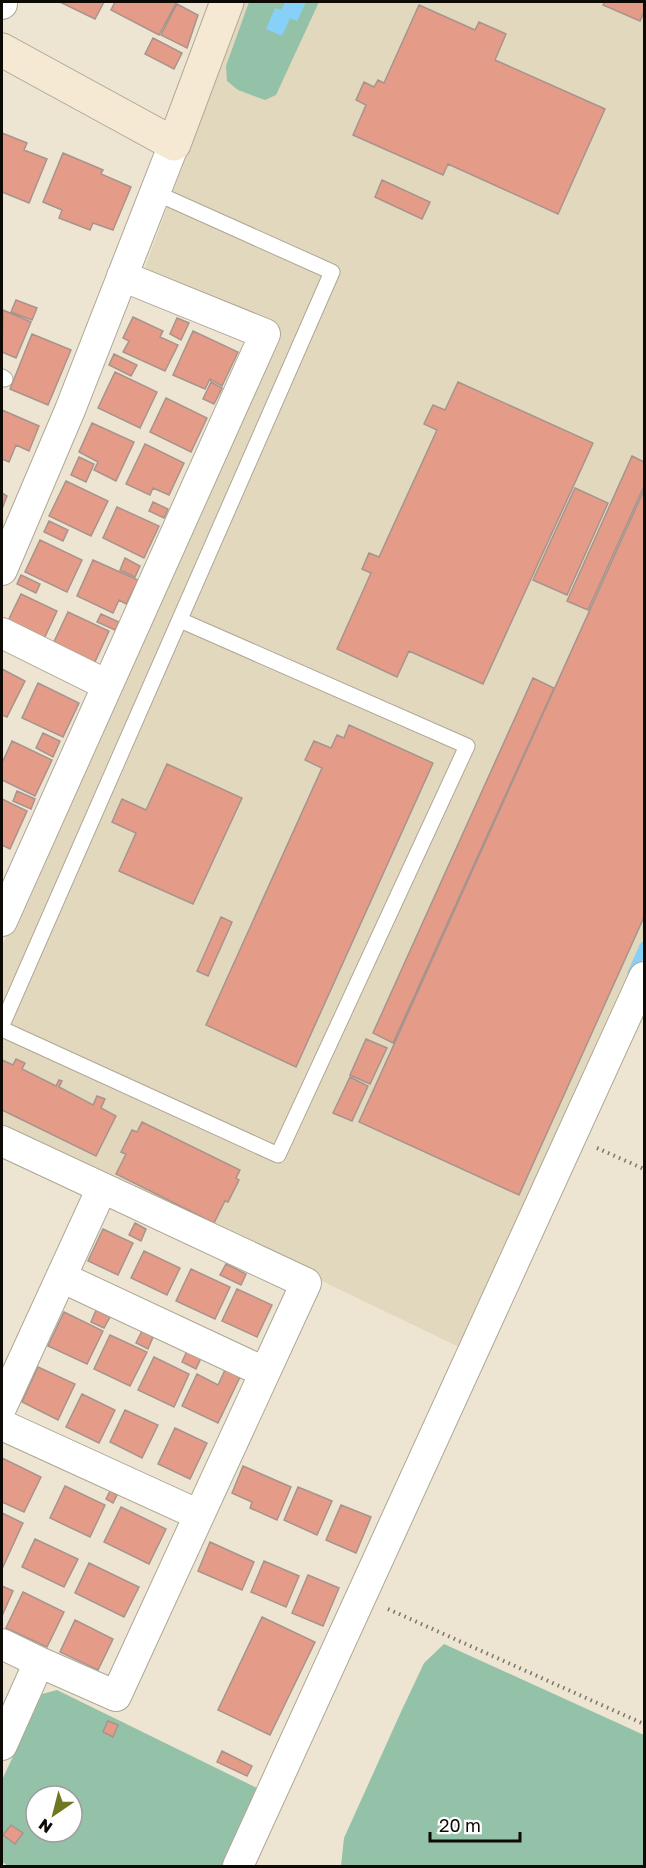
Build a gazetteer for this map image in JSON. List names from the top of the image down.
{
  "scale_bar": "20 m",
  "north": "bottom left"
}
